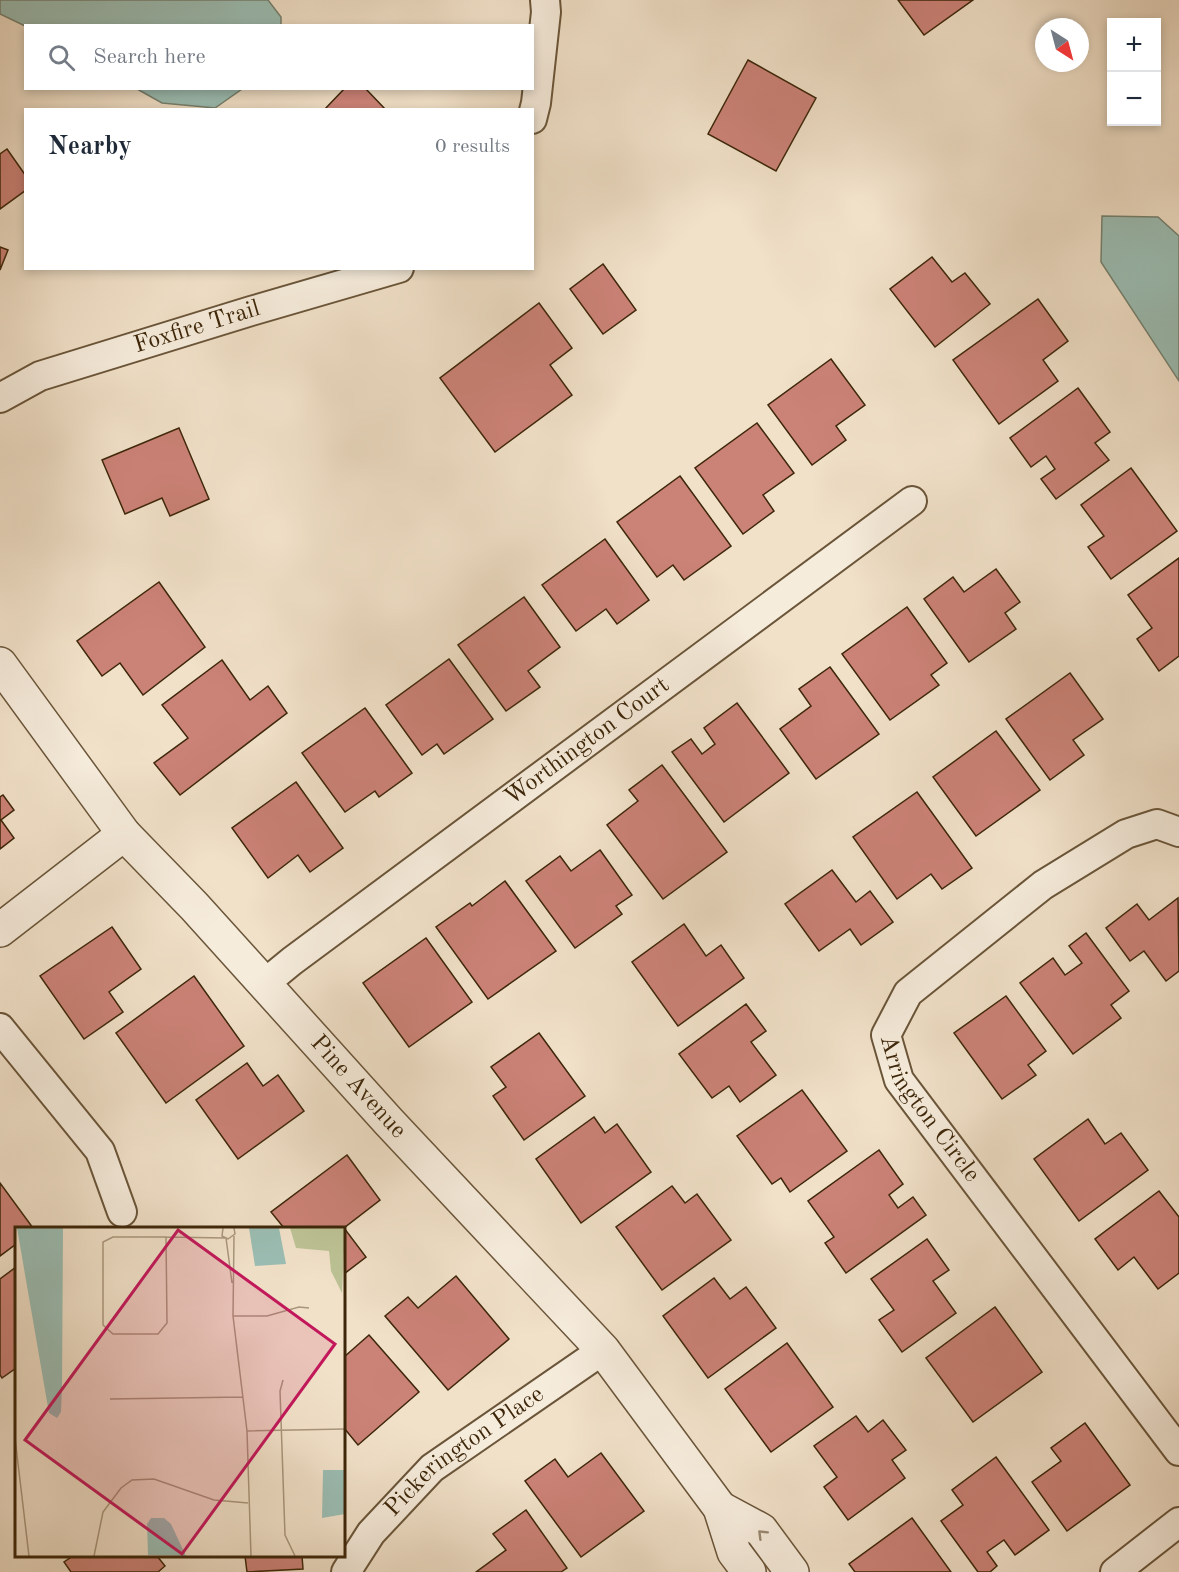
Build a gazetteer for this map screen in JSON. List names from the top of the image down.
{
  "streets": {
    "street": [
      "Foxfire Trail",
      "Worthington Court",
      "Pine Avenue",
      "Arrington Circle",
      "Pickerington Place"
    ]
  },
  "crossings": [
    ["Worthington Court", "Pine Avenue"],
    ["Pine Avenue", "Pickerington Place"]
  ],
  "north": "bottom right",
  "page": {
    "map_buttons": ["+", "−"],
    "search": "Search here",
    "heading": ["Nearby", "0 results"]
  }
}
